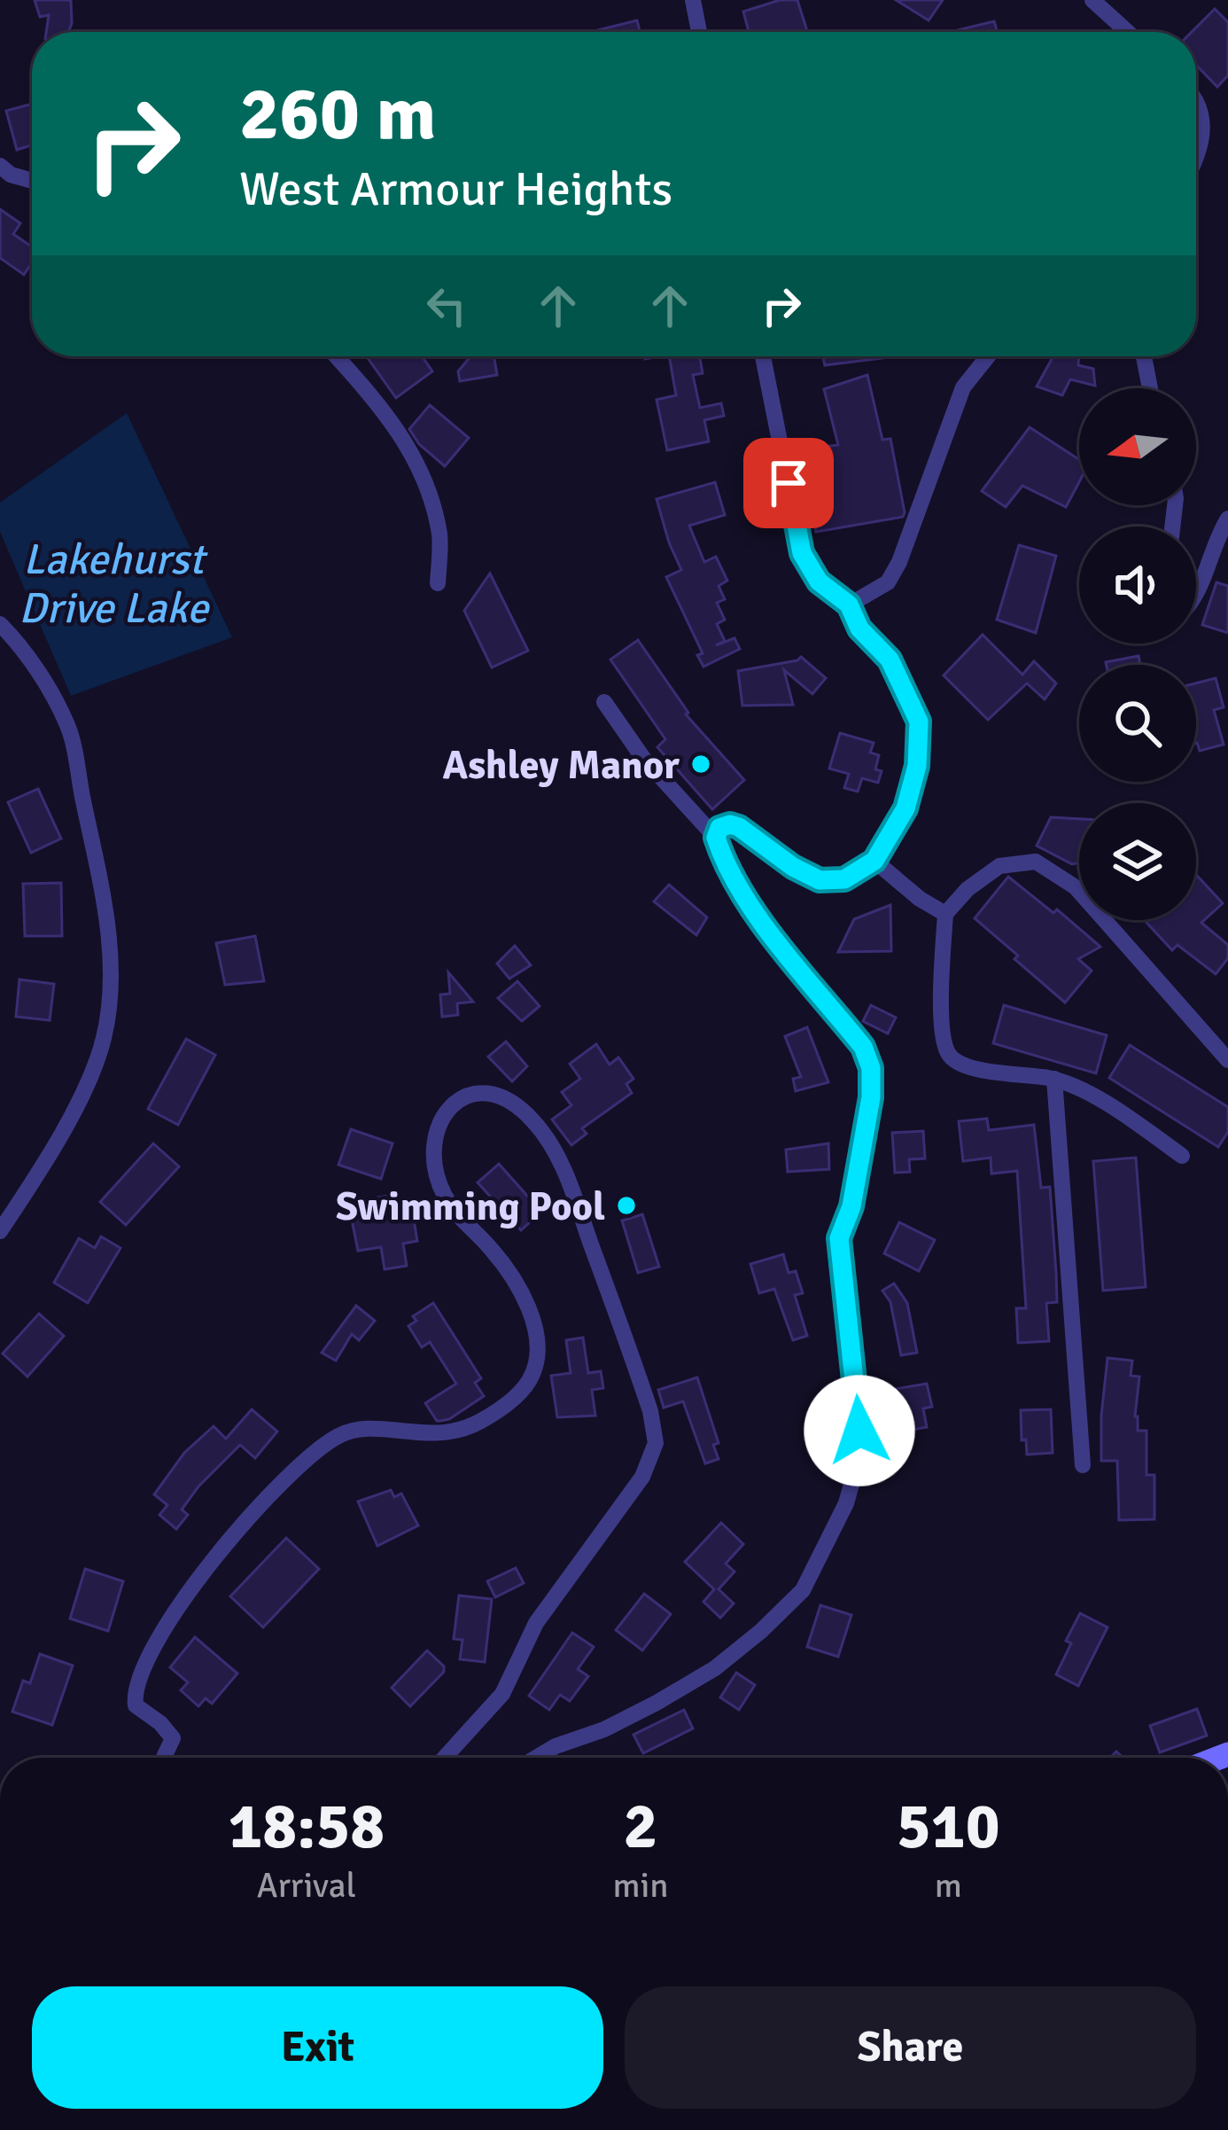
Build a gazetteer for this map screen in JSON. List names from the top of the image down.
{
  "water": ["Lakehurst Drive Lake"],
  "places": ["Ashley Manor", "Swimming Pool"],
  "north": "left",
  "page": {
    "turn": ["260 m", "West Armour Heights"],
    "eta": [
      "18:58",
      "Arrival",
      "2",
      "min",
      "510",
      "m"
    ],
    "buttons": ["Exit", "Share"]
  }
}
